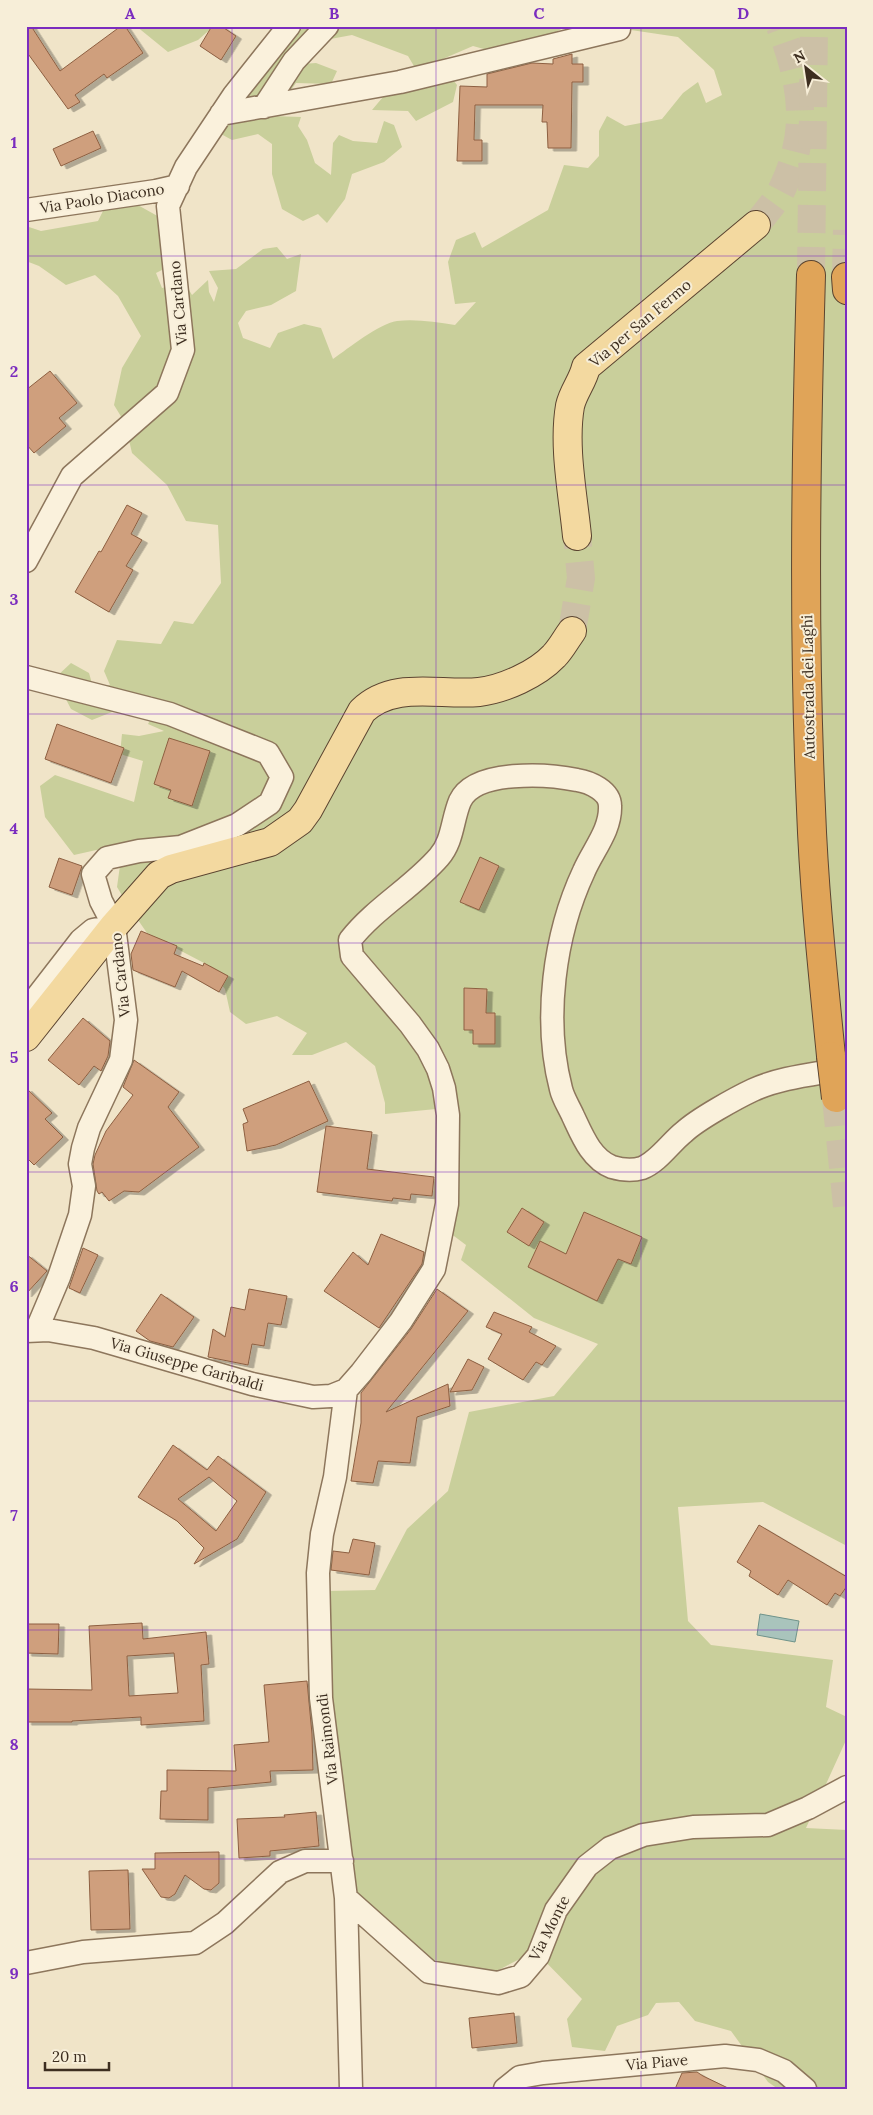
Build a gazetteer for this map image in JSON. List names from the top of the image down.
{
  "streets": {
    "highway": ["Autostrada dei Laghi"],
    "main road": ["Via per San Fermo"],
    "street": [
      "Via Paolo Diacono",
      "Via Cardano",
      "Via Giuseppe Garibaldi",
      "Via Raimondi",
      "Via Monte",
      "Via Piave"
    ]
  },
  "crossings": [
    ["Via Paolo Diacono", "Via Cardano"],
    ["Via Cardano", "Via Giuseppe Garibaldi"],
    ["Via Giuseppe Garibaldi", "Via Raimondi"],
    ["Via Raimondi", "Via Monte"]
  ],
  "scale_bar": "20 m",
  "north": "top left",
  "grid": {
    "columns": [
      "A",
      "B",
      "C",
      "D"
    ],
    "rows": [
      "1",
      "2",
      "3",
      "4",
      "5",
      "6",
      "7",
      "8",
      "9"
    ]
  }
}
